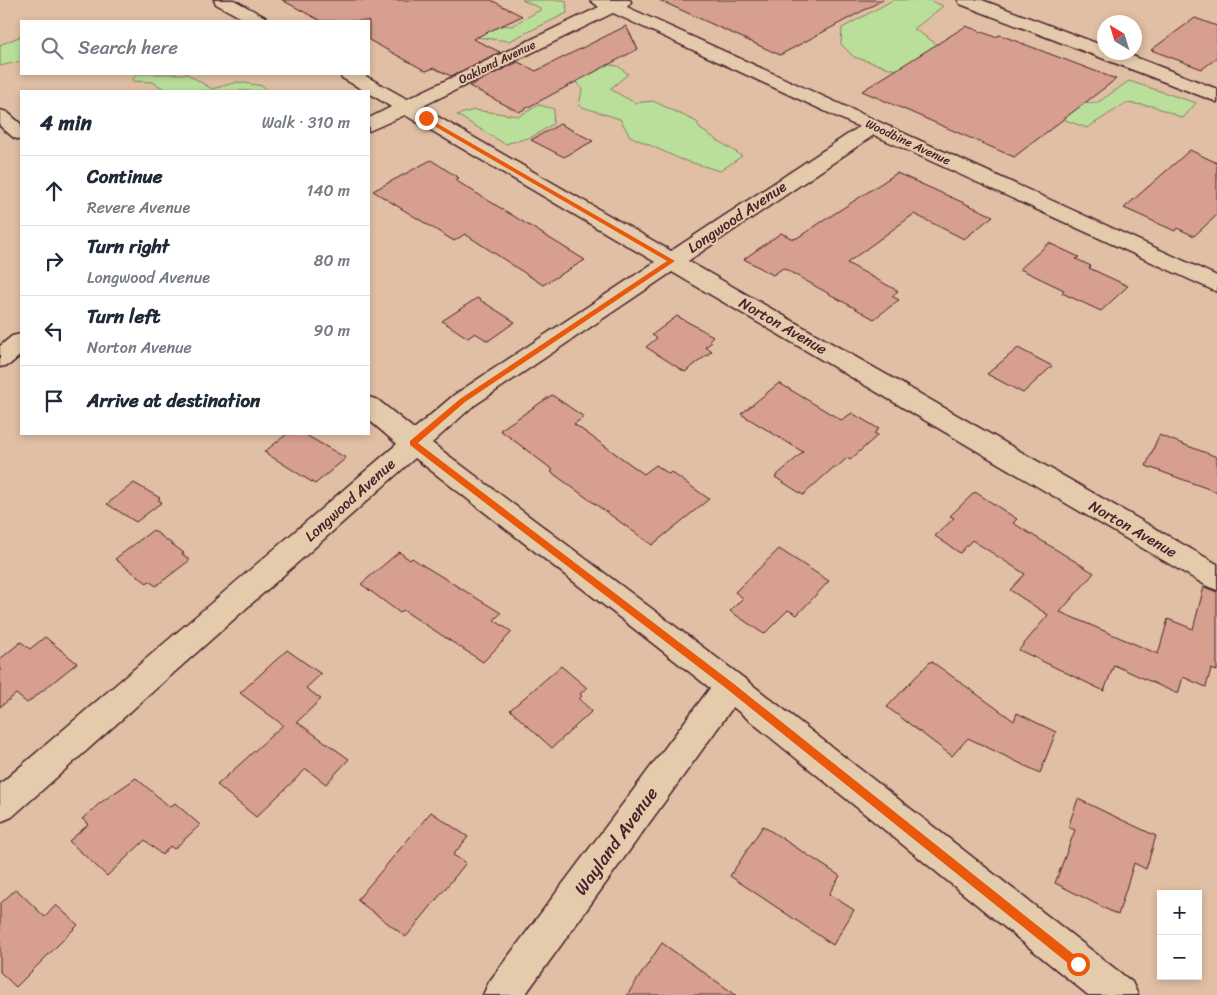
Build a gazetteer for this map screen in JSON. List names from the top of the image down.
{
  "streets": {
    "street": [
      "Oakland Avenue",
      "Woodbine Avenue",
      "Longwood Avenue",
      "Norton Avenue",
      "Wayland Avenue"
    ]
  },
  "crossings": [
    ["Oakland Avenue", "Woodbine Avenue"],
    ["Oakland Avenue", "Norton Avenue"],
    ["Woodbine Avenue", "Longwood Avenue"],
    ["Longwood Avenue", "Norton Avenue"]
  ],
  "north": "top left",
  "page": {
    "search": "Search here",
    "heading": ["4 min", "Walk · 310 m"],
    "list": [
      ["Continue", "Revere Avenue", "140 m"],
      ["Turn right", "Longwood Avenue", "80 m"],
      ["Turn left", "Norton Avenue", "90 m"],
      "Arrive at destination"
    ],
    "map_buttons": ["+", "−"]
  }
}
